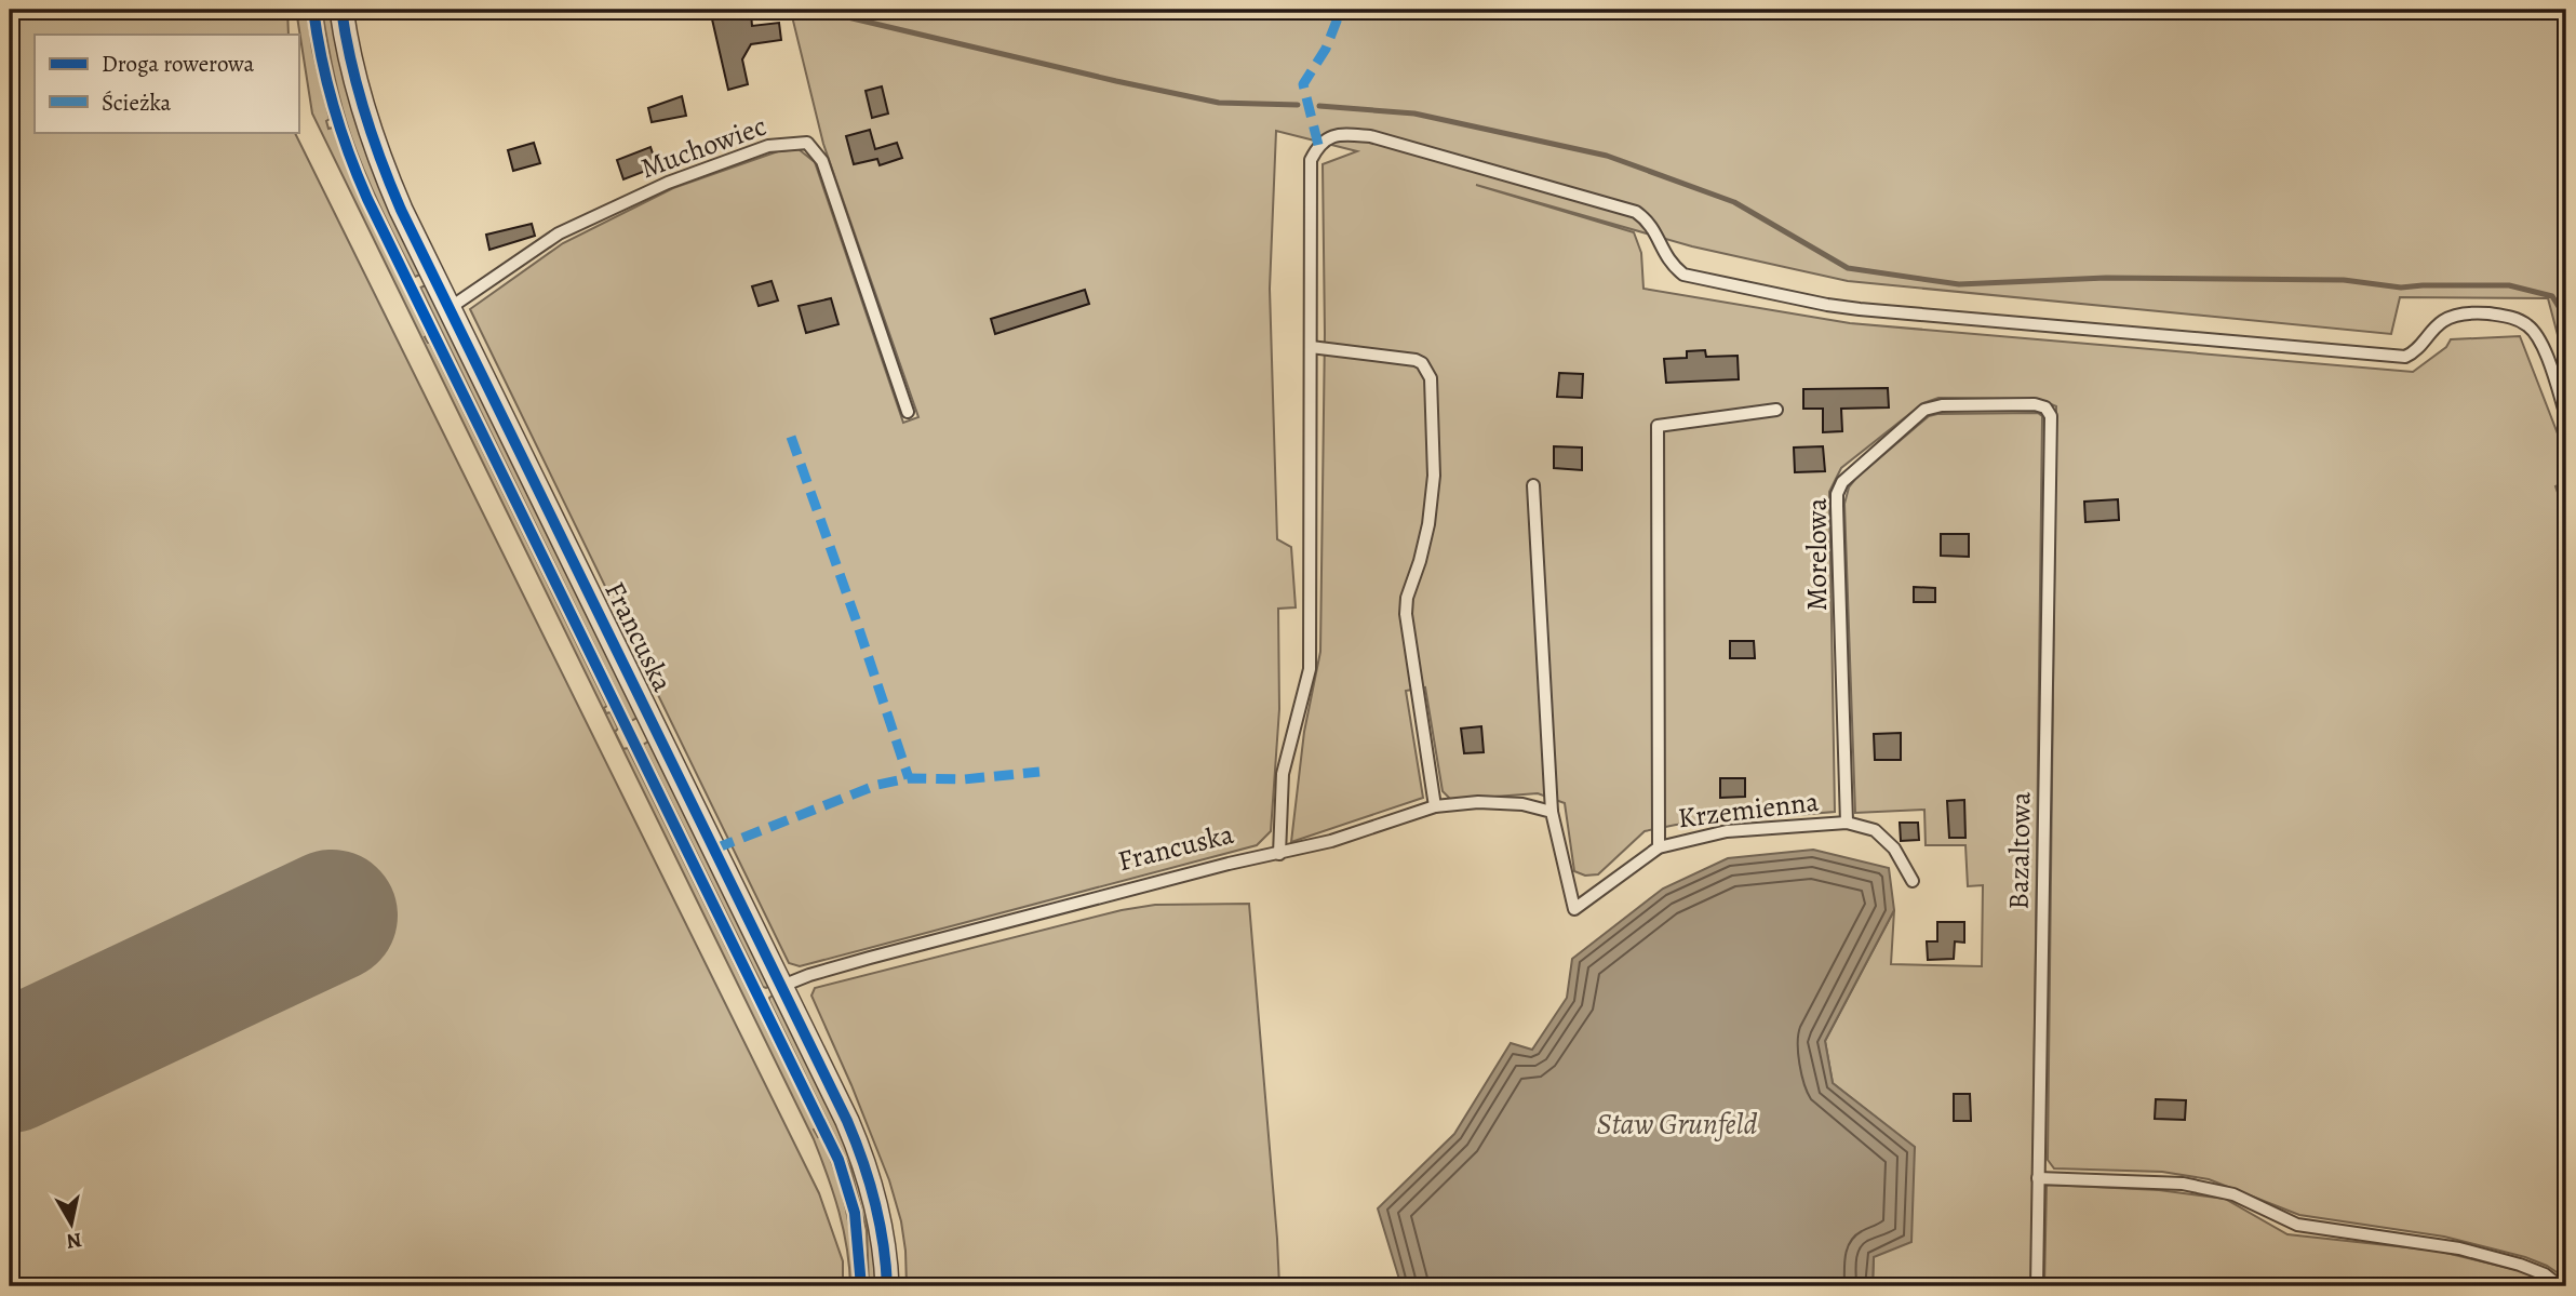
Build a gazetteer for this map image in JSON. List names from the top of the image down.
{
  "streets": {
    "street": ["Francuska"],
    "lane": [
      "Muchowiec",
      "Morelowa",
      "Krzemienna",
      "Bazaltowa"
    ]
  },
  "crossings": [
    ["Muchowiec", "Francuska"],
    ["Morelowa", "Krzemienna"],
    ["Morelowa", "Bazaltowa"]
  ],
  "water": ["Staw Grunfeld"],
  "legend": ["Droga rowerowa", "Ścieżka"],
  "north": "bottom"
}
